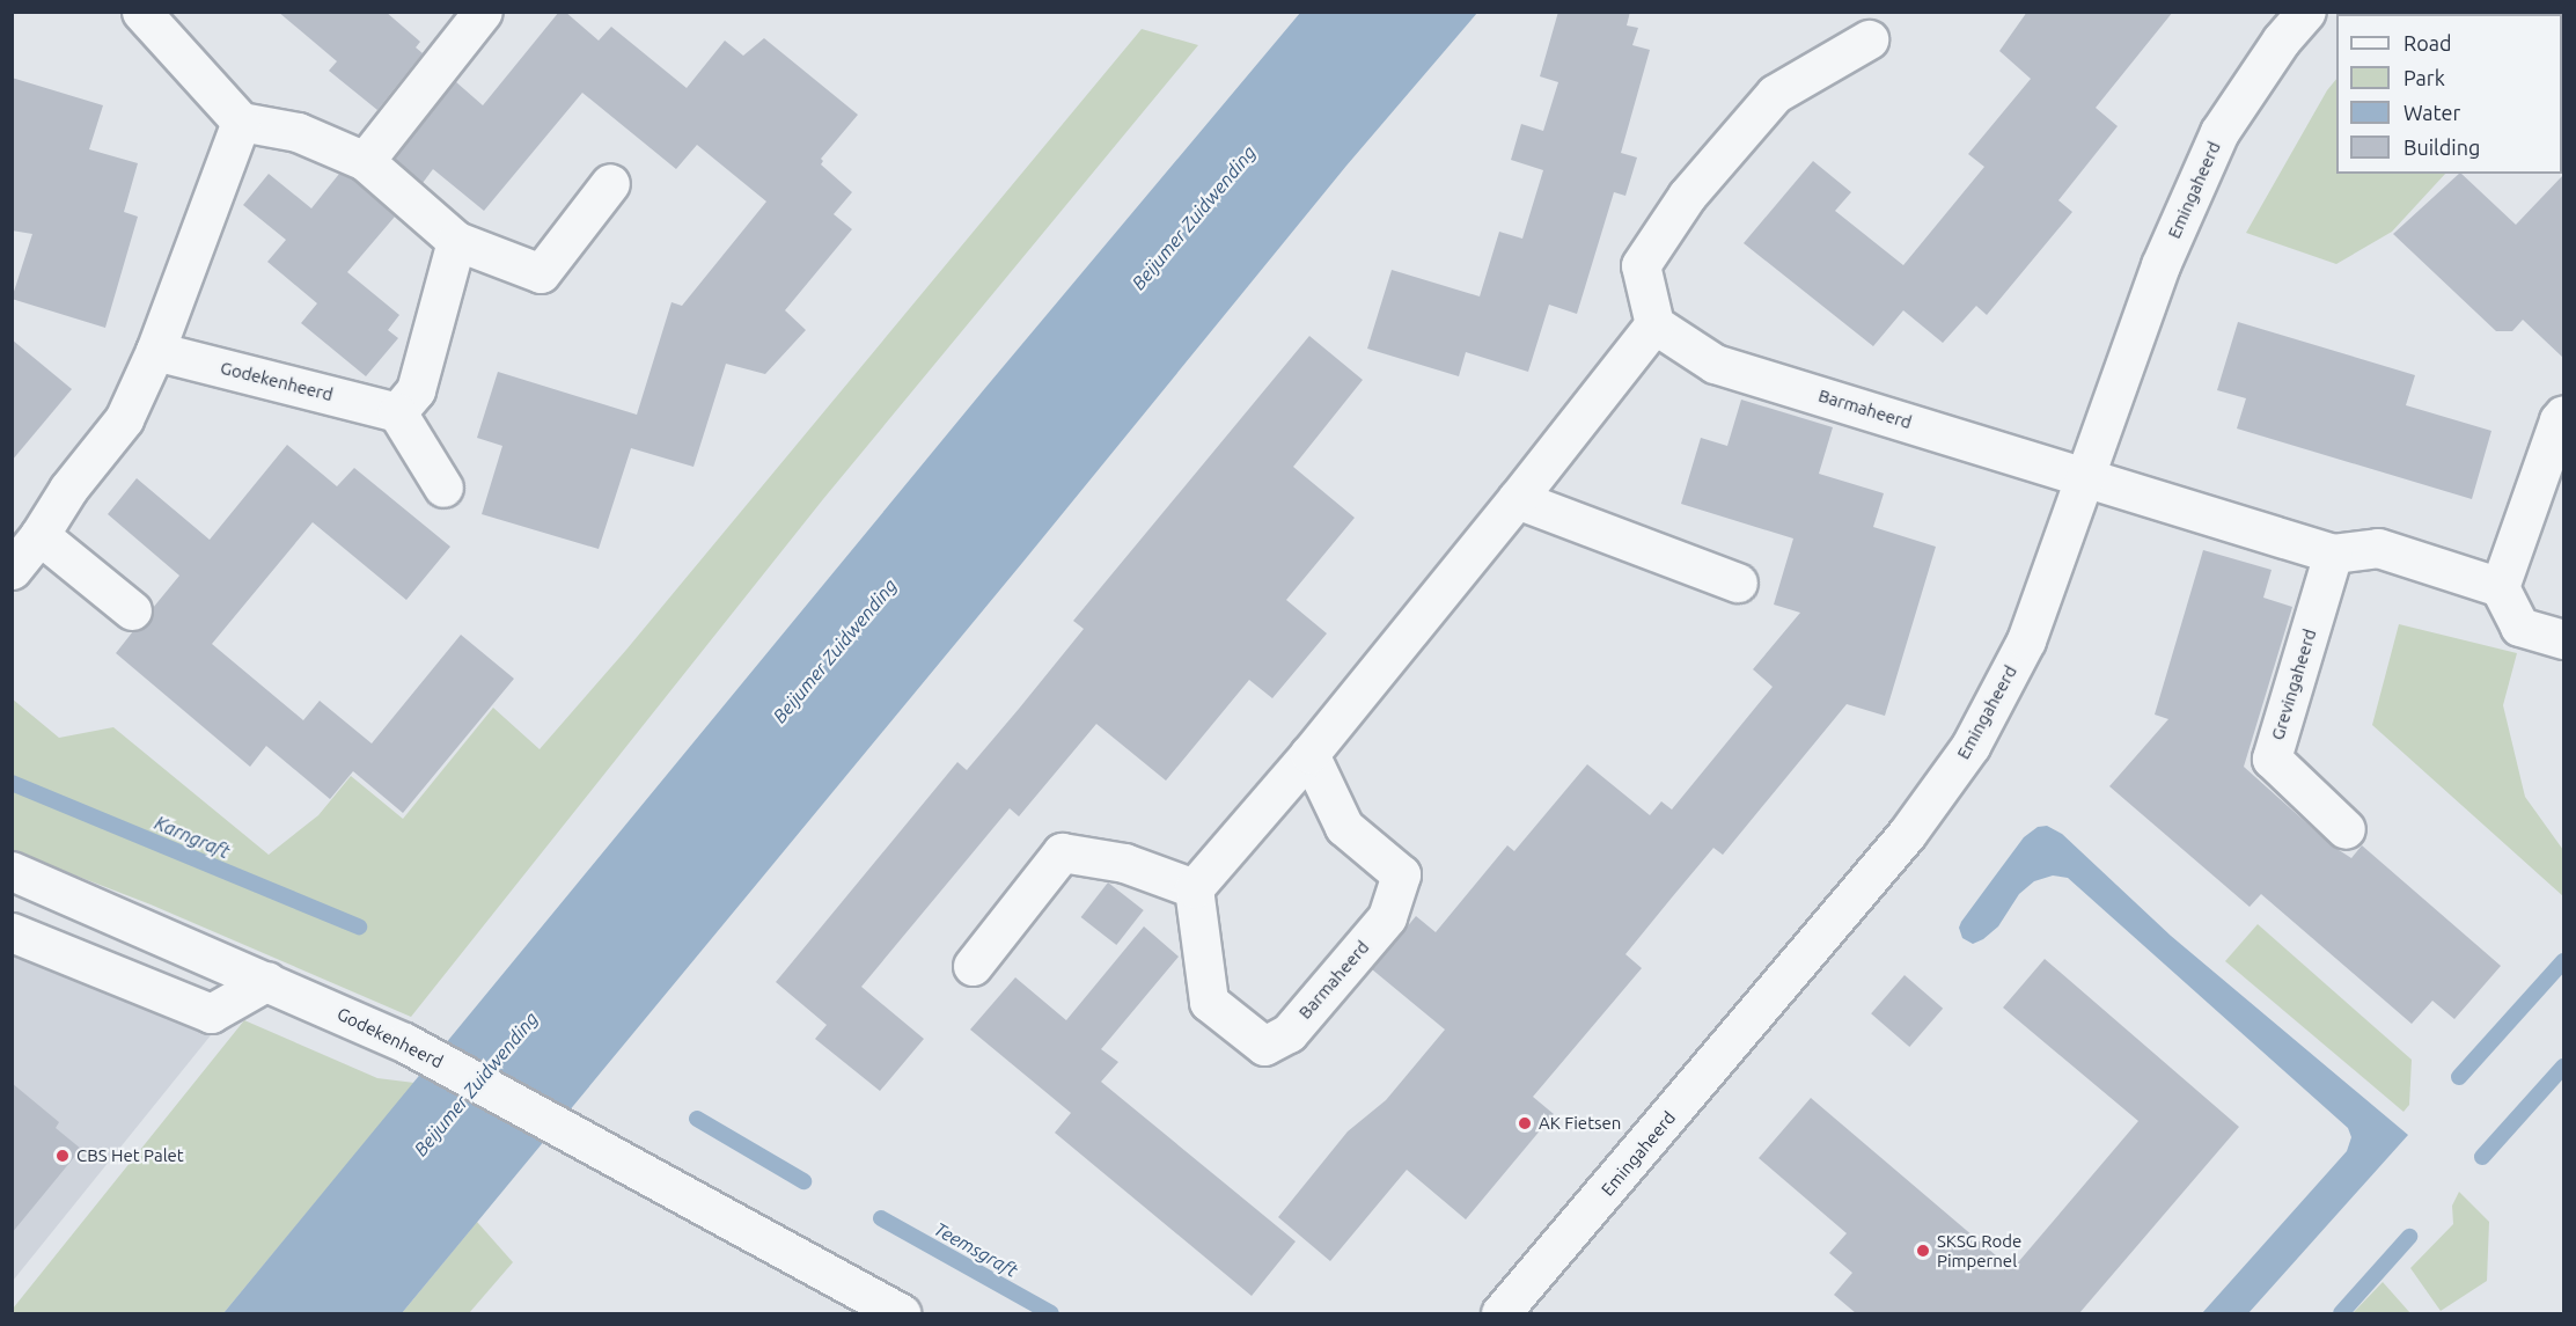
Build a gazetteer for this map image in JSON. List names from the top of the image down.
{
  "streets": {
    "street": [
      "Emingaheerd",
      "Godekenheerd",
      "Barmaheerd",
      "Grevingaheerd"
    ]
  },
  "crossings": [
    ["Emingaheerd", "Barmaheerd"]
  ],
  "water": ["Beijumer Zuidwending", "Karngraft", "Teemsgraft"],
  "places": ["AK Fietsen", "CBS Het Palet", "SKSG Rode Pimpernel"],
  "legend": [
    "Road",
    "Park",
    "Water",
    "Building"
  ]
}
